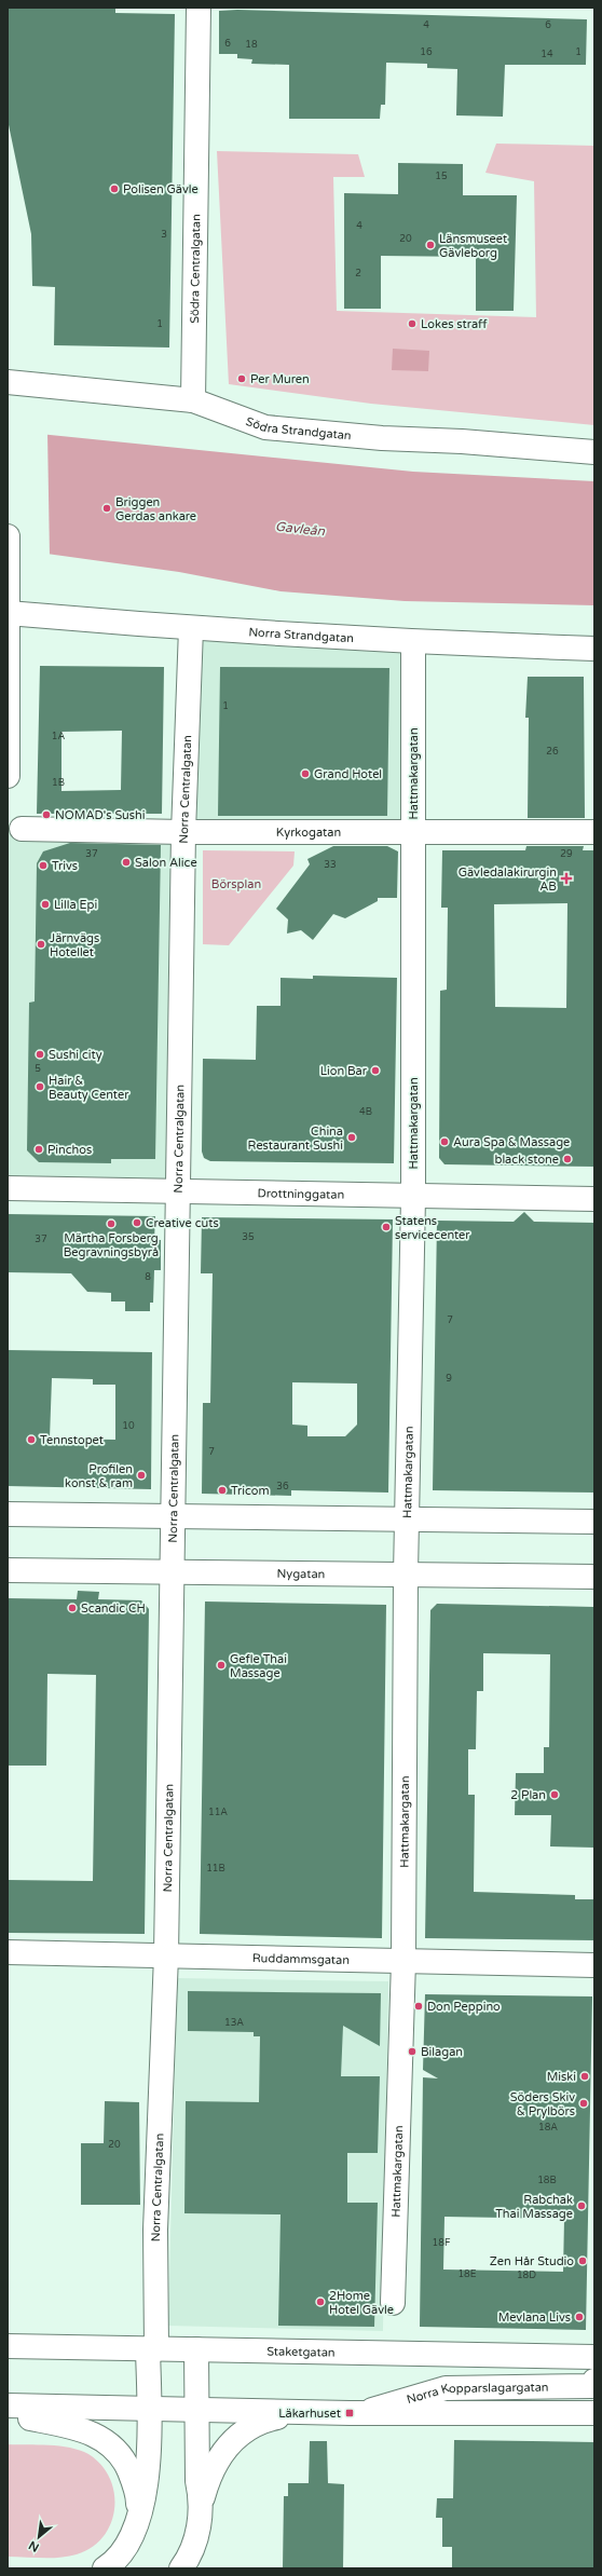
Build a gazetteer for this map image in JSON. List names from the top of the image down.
{
  "streets": {
    "street": [
      "Södra Centralgatan",
      "Södra Strandgatan",
      "Norra Strandgatan",
      "Hattmakargatan",
      "Norra Centralgatan",
      "Kyrkogatan",
      "Drottninggatan",
      "Nygatan",
      "Ruddammsgatan",
      "Staketgatan",
      "Norra Kopparslagargatan"
    ]
  },
  "crossings": [
    ["Södra Centralgatan", "Södra Strandgatan"],
    ["Norra Strandgatan", "Hattmakargatan"],
    ["Norra Strandgatan", "Norra Centralgatan"],
    ["Hattmakargatan", "Kyrkogatan"],
    ["Hattmakargatan", "Drottninggatan"],
    ["Hattmakargatan", "Nygatan"],
    ["Hattmakargatan", "Ruddammsgatan"],
    ["Norra Centralgatan", "Kyrkogatan"],
    ["Norra Centralgatan", "Drottninggatan"],
    ["Norra Centralgatan", "Nygatan"],
    ["Norra Centralgatan", "Ruddammsgatan"],
    ["Norra Centralgatan", "Staketgatan"]
  ],
  "water": ["Gavleån"],
  "parks": ["Börsplan"],
  "places": {
    "other": [
      "Polisen Gävle",
      "Länsmuseet Gävleborg",
      "Lokes straff",
      "Per Muren",
      "Briggen Gerdas ankare",
      "Grand Hotel",
      "NOMAD's Sushi",
      "Salon Alice",
      "Trivs",
      "Lilla Epi",
      "Järnvägs Hotellet",
      "Sushi city",
      "Lion Bar",
      "Hair & Beauty Center",
      "China Restaurant Sushi",
      "Aura Spa & Massage",
      "Pinchos",
      "black stone",
      "Creative cuts",
      "Märtha Forsberg Begravningsbyrå",
      "Statens servicecenter",
      "Tennstopet",
      "Profilen konst & ram",
      "Tricom",
      "Scandic CH",
      "Gefle Thai Massage",
      "2 Plan",
      "Don Peppino",
      "Bilagan",
      "Miski",
      "Söders Skiv & Prylbörs",
      "Rabchak Thai Massage",
      "Zen Hår Studio",
      "2Home Hotel Gävle",
      "Mevlana Livs"
    ],
    "health": ["Gävledalakirurgin AB"],
    "transit": ["Läkarhuset"]
  },
  "house_numbers": [
    "4",
    "6",
    "6",
    "18",
    "16",
    "1",
    "14",
    "15",
    "4",
    "3",
    "20",
    "2",
    "1",
    "1",
    "1A",
    "26",
    "1B",
    "37",
    "29",
    "33",
    "5",
    "4B",
    "35",
    "37",
    "8",
    "7",
    "9",
    "10",
    "7",
    "36",
    "11A",
    "11B",
    "13A",
    "18A",
    "20",
    "18B",
    "18F",
    "18E",
    "18D"
  ],
  "north": "bottom left"
}
